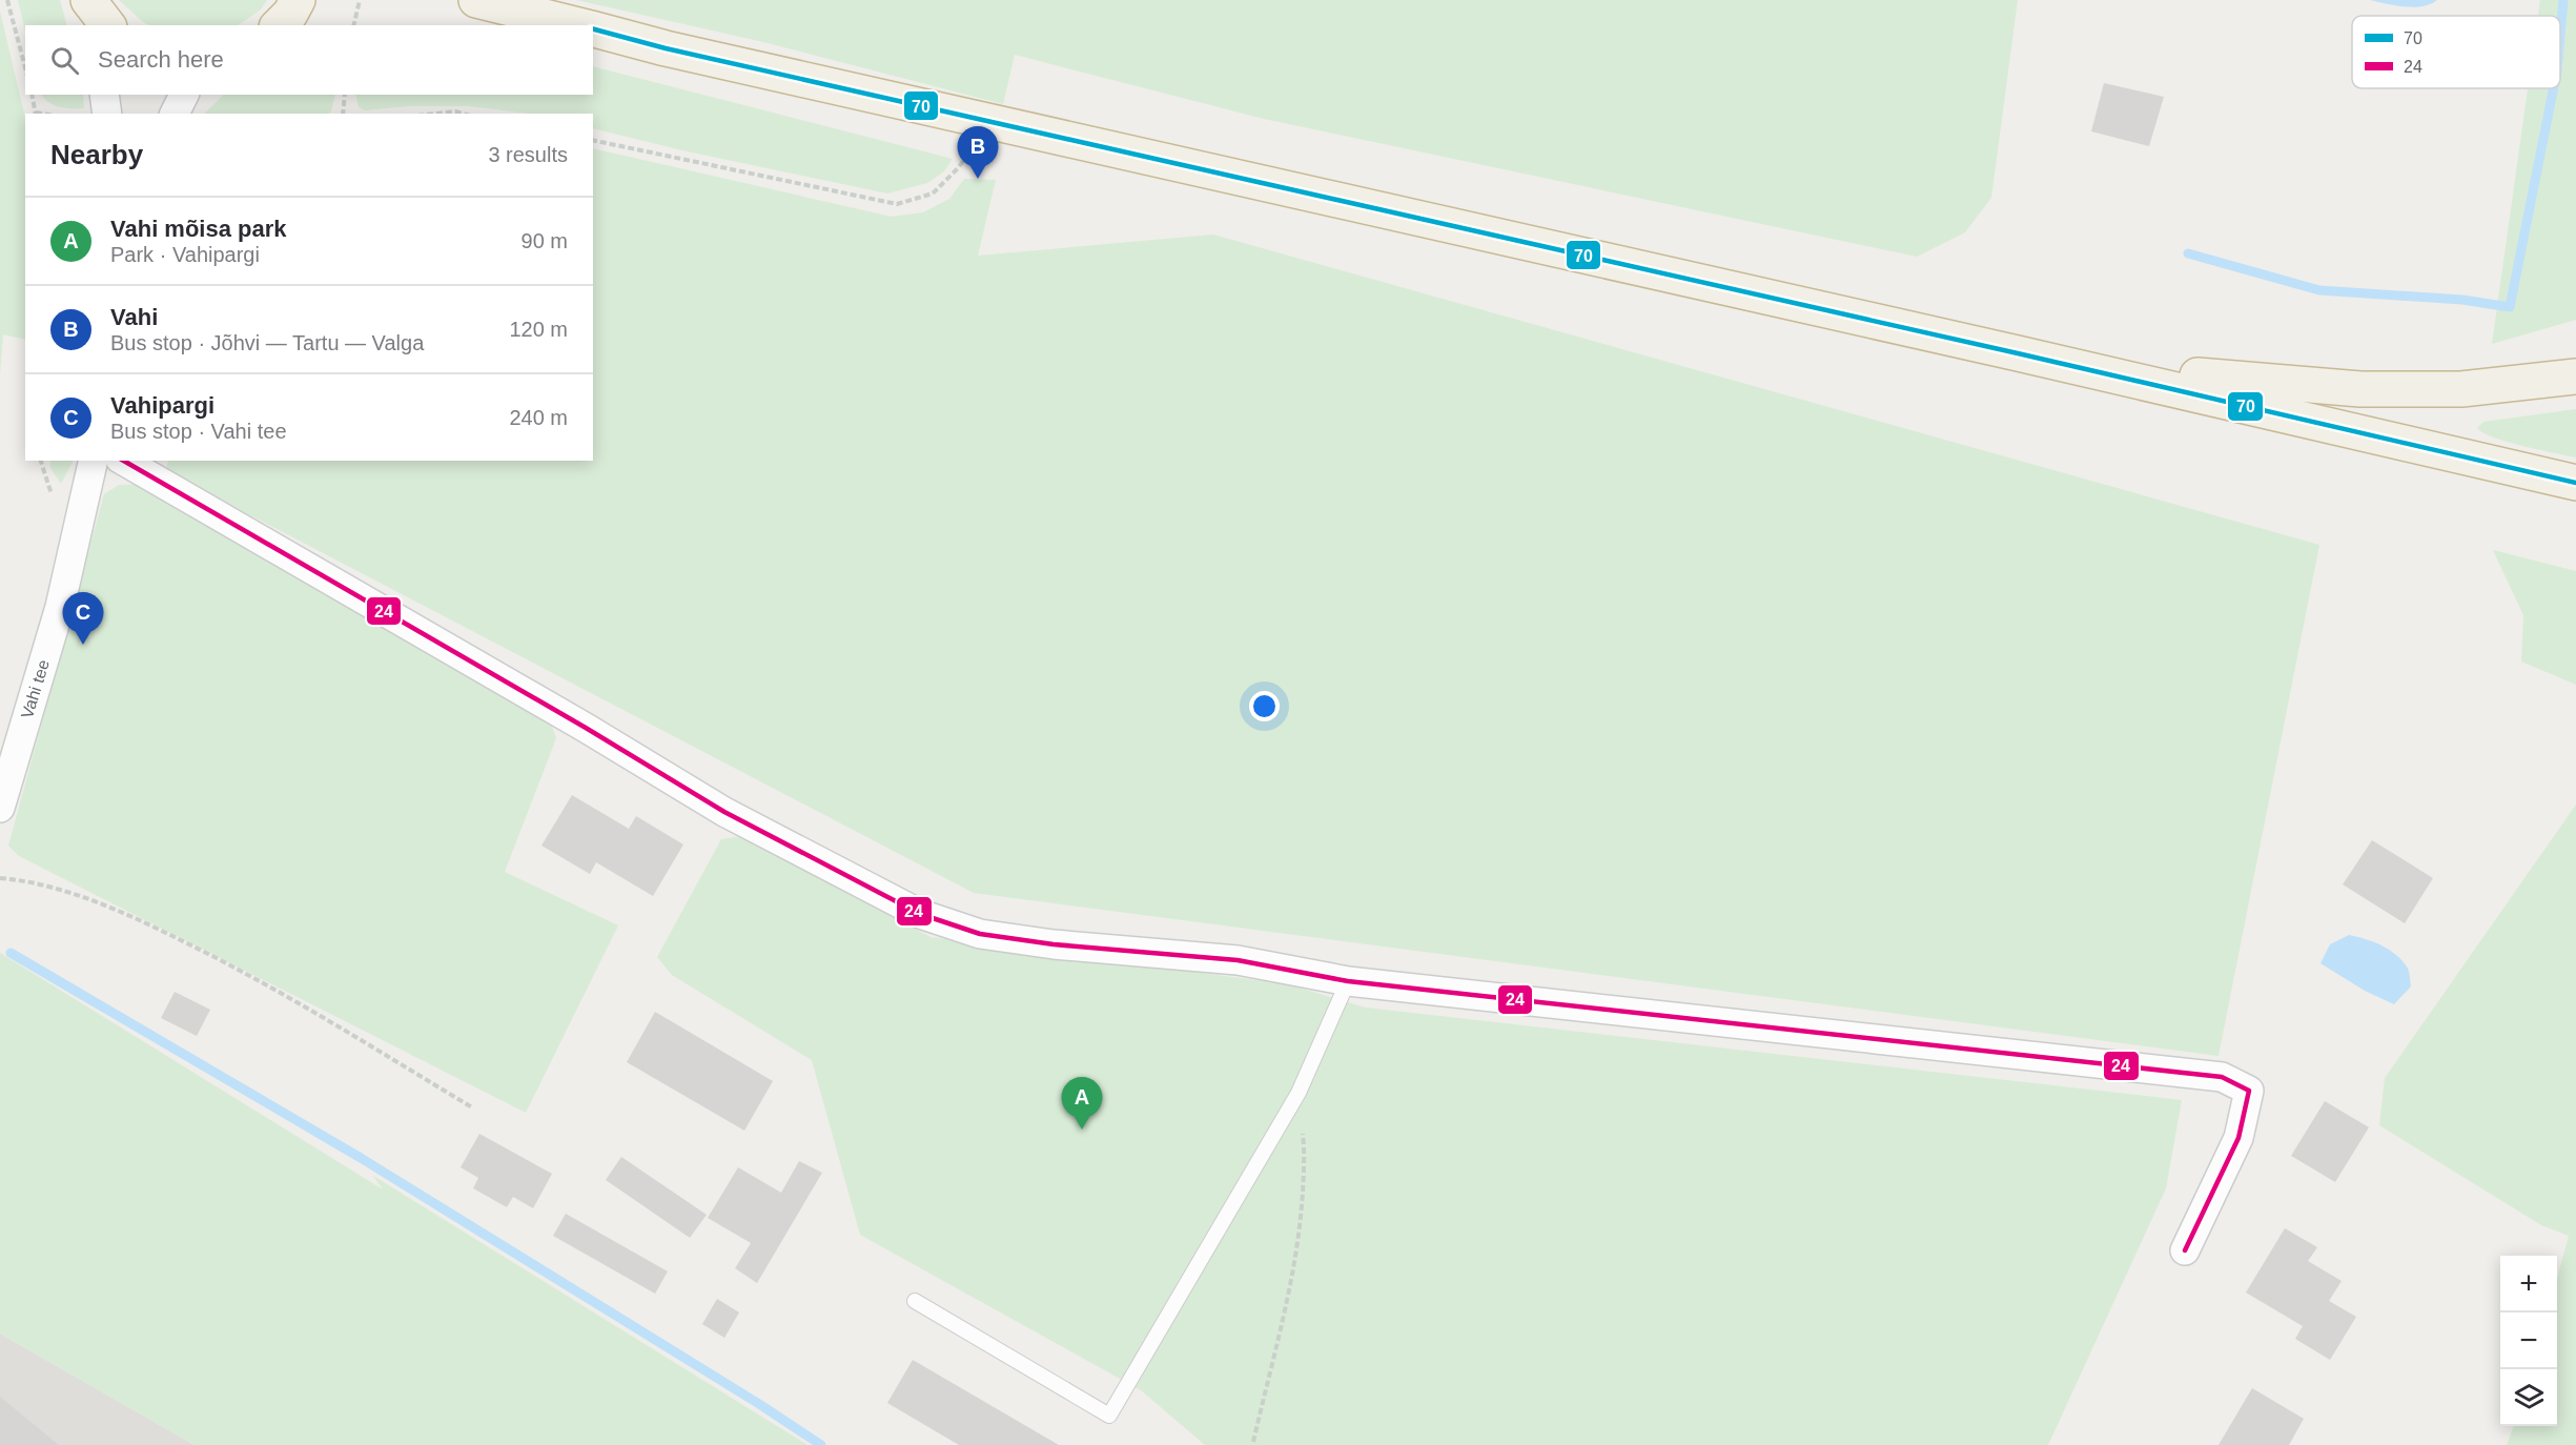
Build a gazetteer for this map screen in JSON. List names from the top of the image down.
{
  "streets": {
    "street": ["Vahi tee"]
  },
  "lines": ["transit line 70", "transit line 24"],
  "legend": ["70", "24"],
  "page": {
    "search": "Search here",
    "heading": ["Nearby", "3 results"],
    "pins": ["B", "C", "A"],
    "list": [
      {
        "mark": "A",
        "name": "Vahi mõisa park",
        "note": "Park · Vahipargi",
        "value": "90 m"
      },
      {
        "mark": "B",
        "name": "Vahi",
        "note": "Bus stop · Jõhvi — Tartu — Valga",
        "value": "120 m"
      },
      {
        "mark": "C",
        "name": "Vahipargi",
        "note": "Bus stop · Vahi tee",
        "value": "240 m"
      }
    ],
    "map_buttons": ["+", "−"]
  }
}
